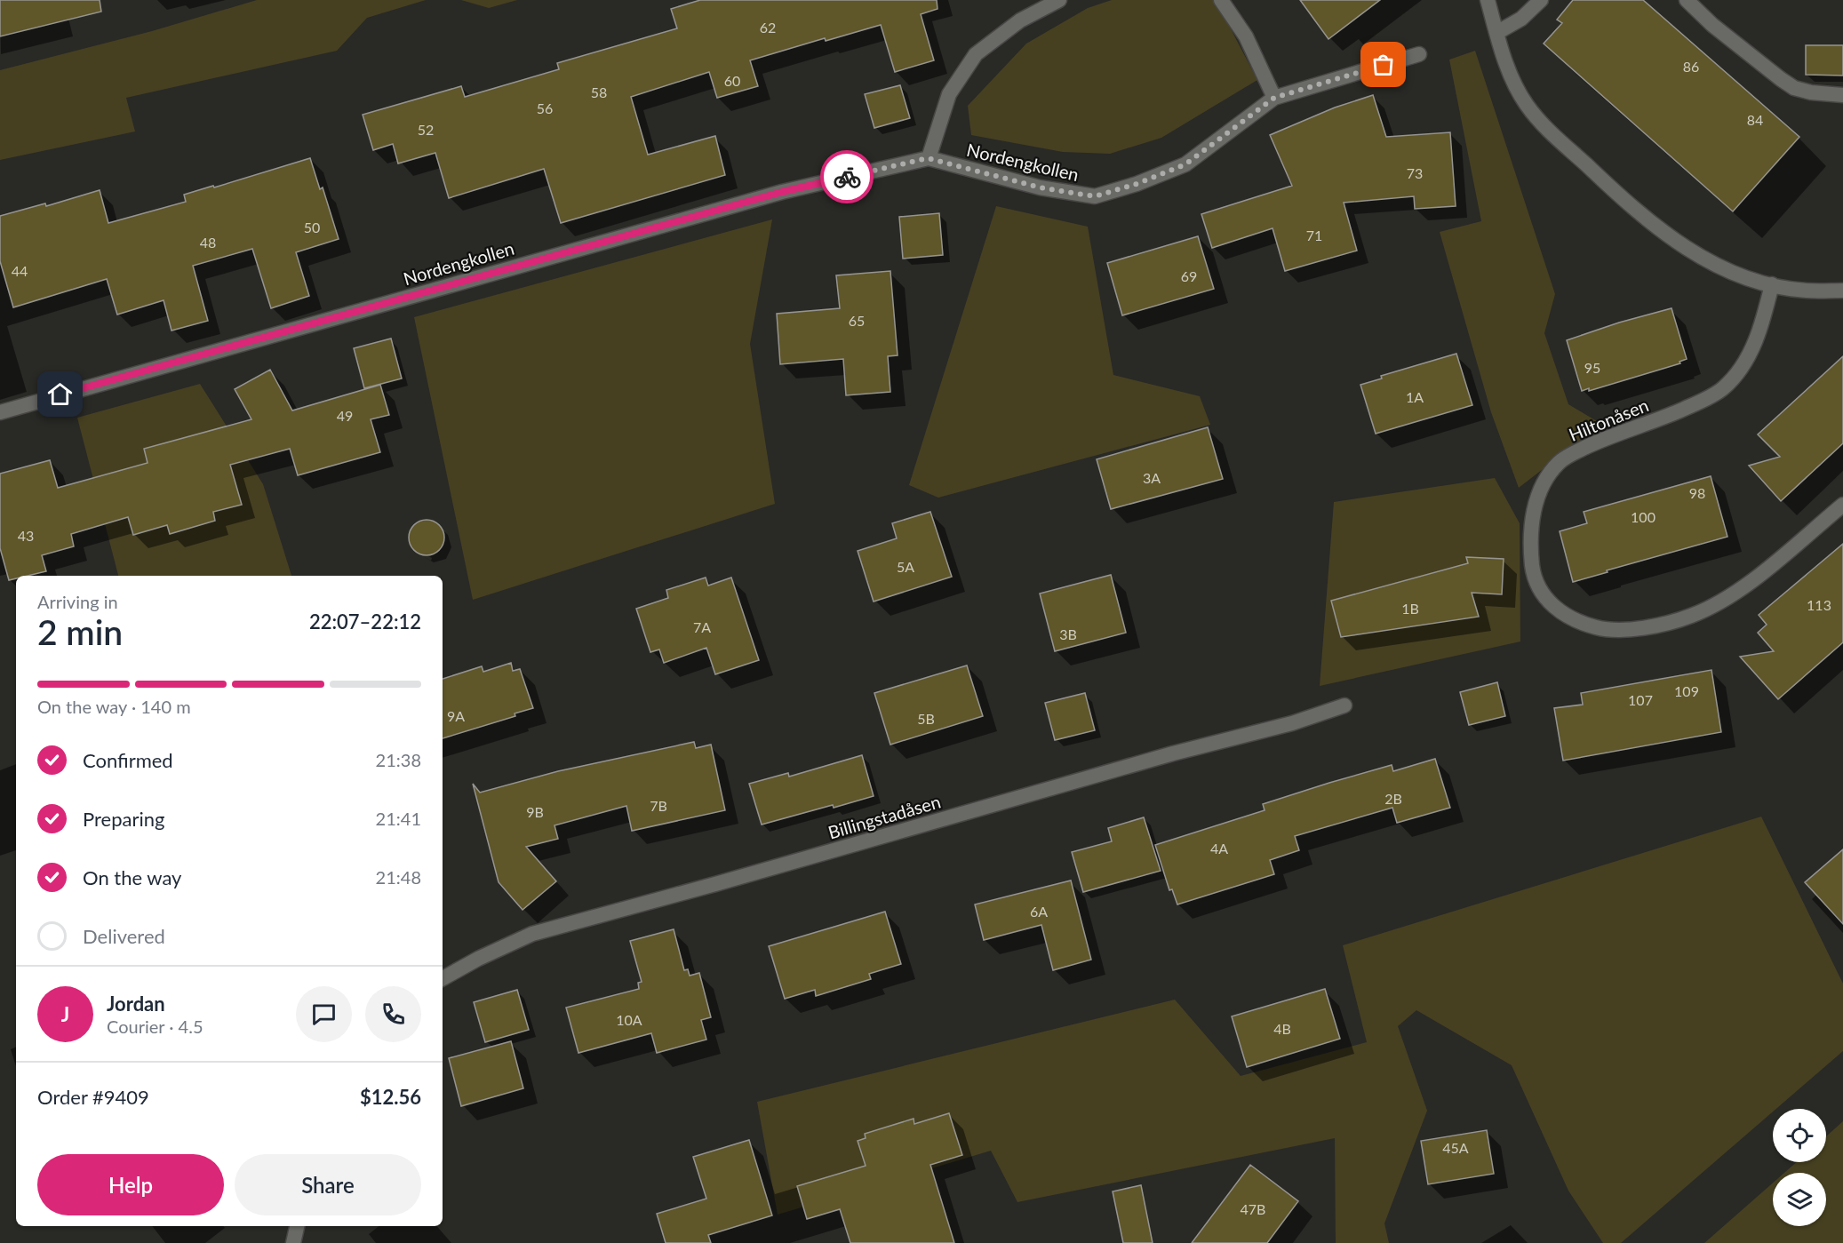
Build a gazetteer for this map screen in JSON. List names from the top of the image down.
{
  "streets": {
    "street": ["Nordengkollen", "Hiltonåsen", "Billingstadåsen"]
  },
  "house_numbers": [
    "62",
    "86",
    "60",
    "58",
    "56",
    "84",
    "52",
    "73",
    "50",
    "71",
    "48",
    "44",
    "69",
    "65",
    "95",
    "1A",
    "49",
    "3A",
    "98",
    "100",
    "43",
    "5A",
    "113",
    "1B",
    "7A",
    "3B",
    "109",
    "107",
    "9A",
    "5B",
    "2B",
    "7B",
    "9B",
    "4A",
    "6A",
    "10A",
    "4B",
    "45A",
    "47B"
  ],
  "page": {
    "heading": ["2 min", "Arriving in", "22:07–22:12"],
    "panel": [
      "Jordan",
      "Courier · 4.5",
      "Order #9409",
      "$12.56"
    ],
    "bar": "On the way · 140 m",
    "list": [
      ["Confirmed", "21:38"],
      ["Preparing", "21:41"],
      ["On the way", "21:48"],
      "Delivered"
    ],
    "round": "J",
    "buttons": ["Help", "Share"]
  }
}
